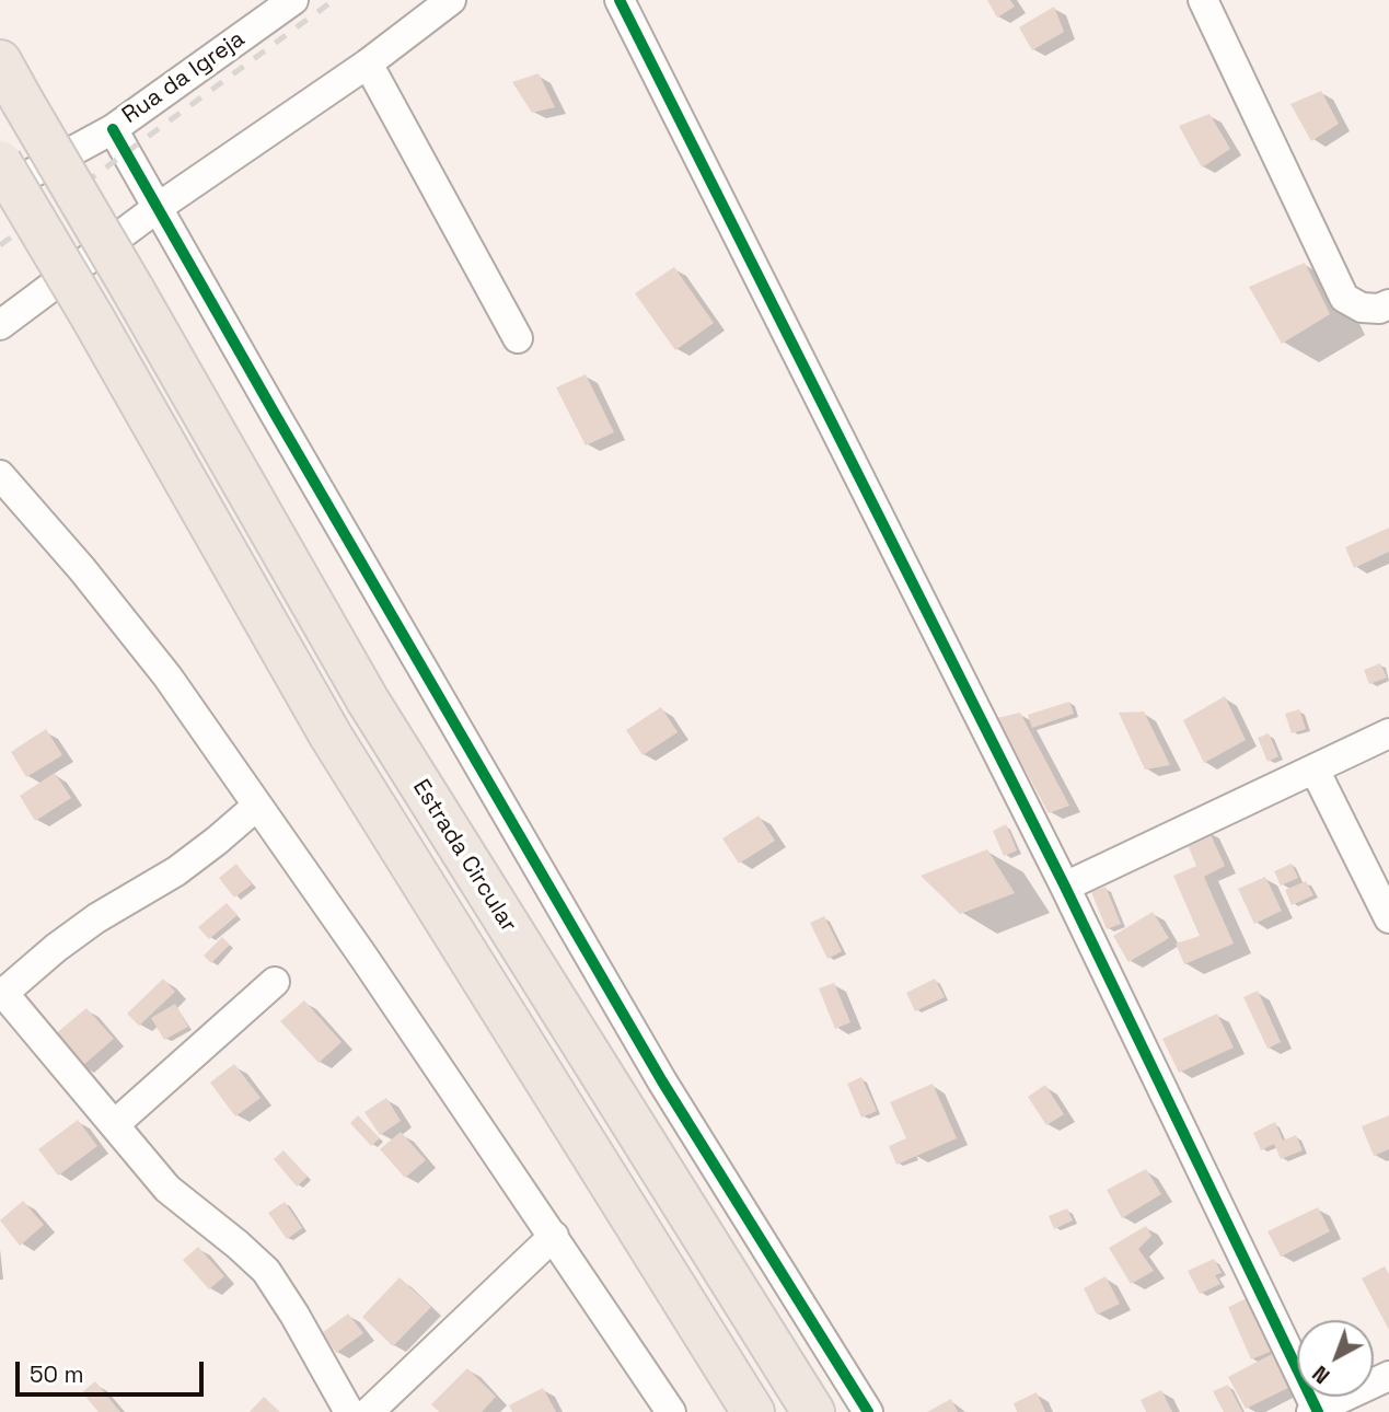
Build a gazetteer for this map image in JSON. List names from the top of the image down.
{
  "streets": {
    "main road": ["Estrada Circular"],
    "street": ["Rua da Igreja"]
  },
  "scale_bar": "50 m",
  "north": "bottom left"
}
